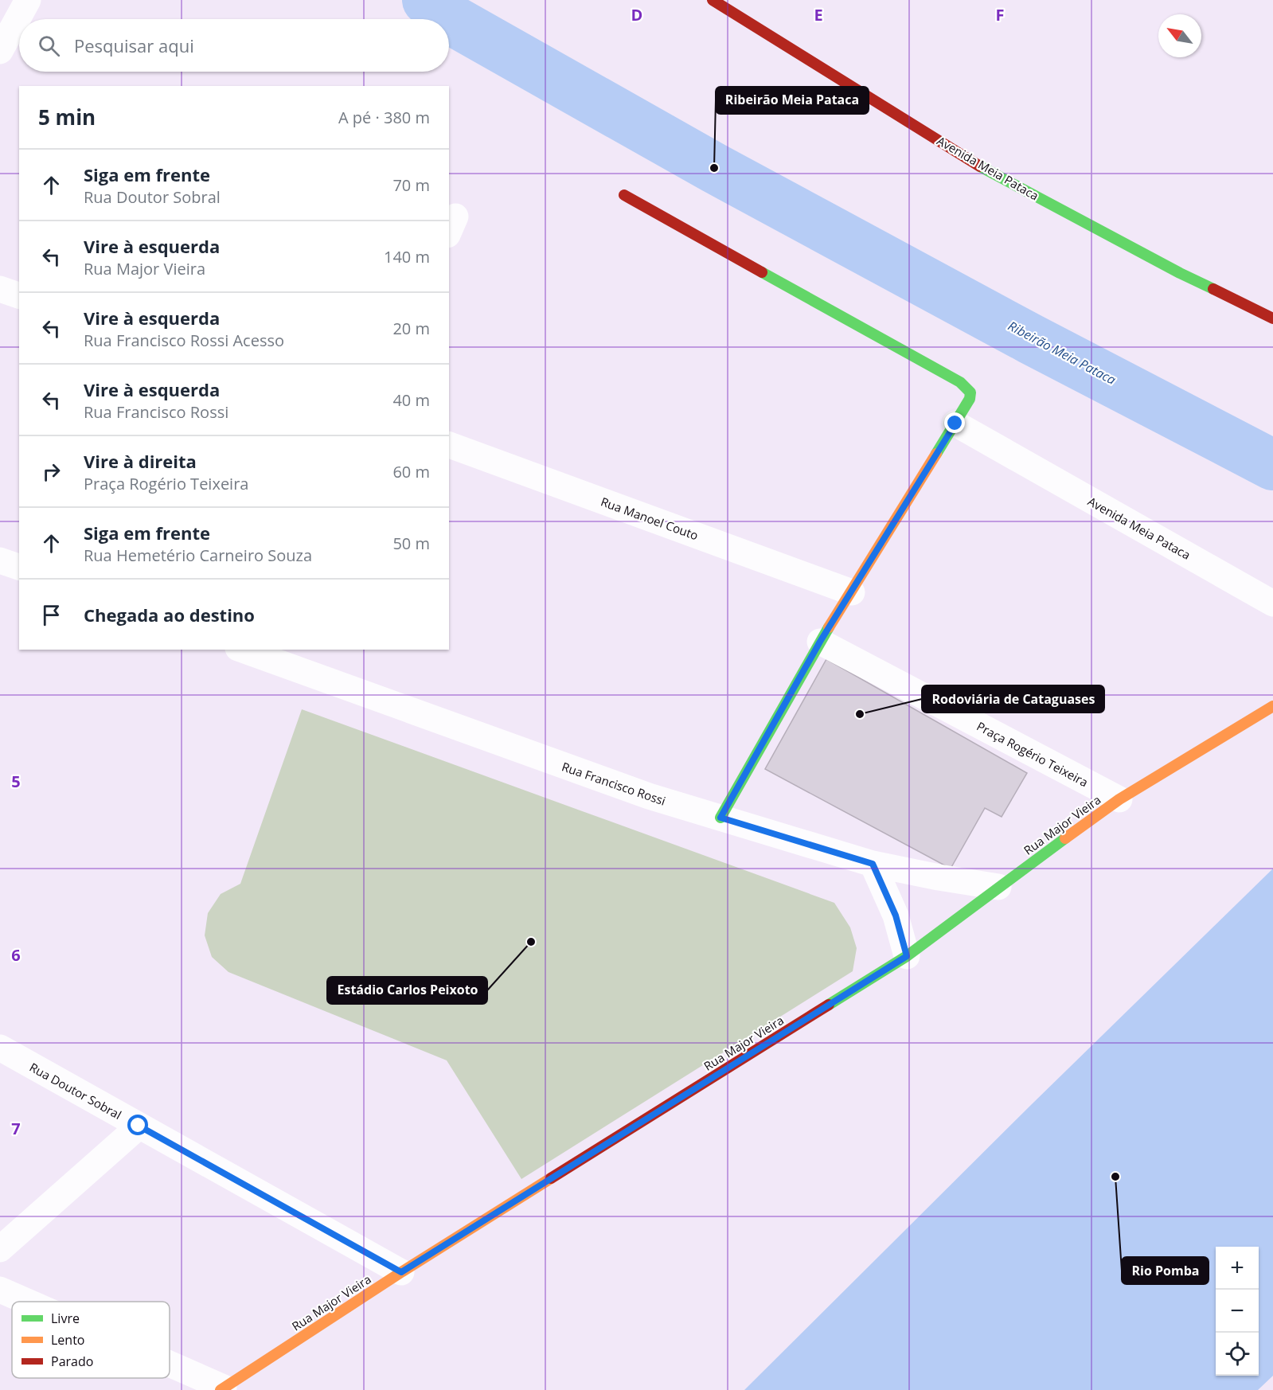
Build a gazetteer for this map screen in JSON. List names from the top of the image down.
{
  "streets": {
    "street": [
      "Avenida Meia Pataca",
      "Rua Manoel Couto",
      "Praça Rogério Teixeira",
      "Rua Francisco Rossi",
      "Rua Major Vieira",
      "Rua Doutor Sobral"
    ]
  },
  "crossings": [
    ["Praça Rogério Teixeira", "Rua Major Vieira"],
    ["Rua Francisco Rossi", "Rua Major Vieira"],
    ["Rua Major Vieira", "Rua Doutor Sobral"]
  ],
  "water": ["Ribeirão Meia Pataca"],
  "places": [
    "Ribeirão Meia Pataca",
    "Rodoviária de Cataguases",
    "Estádio Carlos Peixoto",
    "Rio Pomba"
  ],
  "legend": ["Livre", "Lento", "Parado"],
  "north": "top left",
  "page": {
    "search": "Pesquisar aqui",
    "heading": ["5 min", "A pé · 380 m"],
    "list": [
      ["Siga em frente", "Rua Doutor Sobral", "70 m"],
      ["Vire à esquerda", "Rua Major Vieira", "140 m"],
      ["Vire à esquerda", "Rua Francisco Rossi Acesso", "20 m"],
      ["Vire à esquerda", "Rua Francisco Rossi", "40 m"],
      ["Vire à direita", "Praça Rogério Teixeira", "60 m"],
      ["Siga em frente", "Rua Hemetério Carneiro Souza", "50 m"],
      "Chegada ao destino"
    ],
    "map_buttons": ["+", "−"]
  },
  "grid": {
    "columns": ["D", "E", "F"],
    "rows": ["5", "6", "7"]
  }
}
